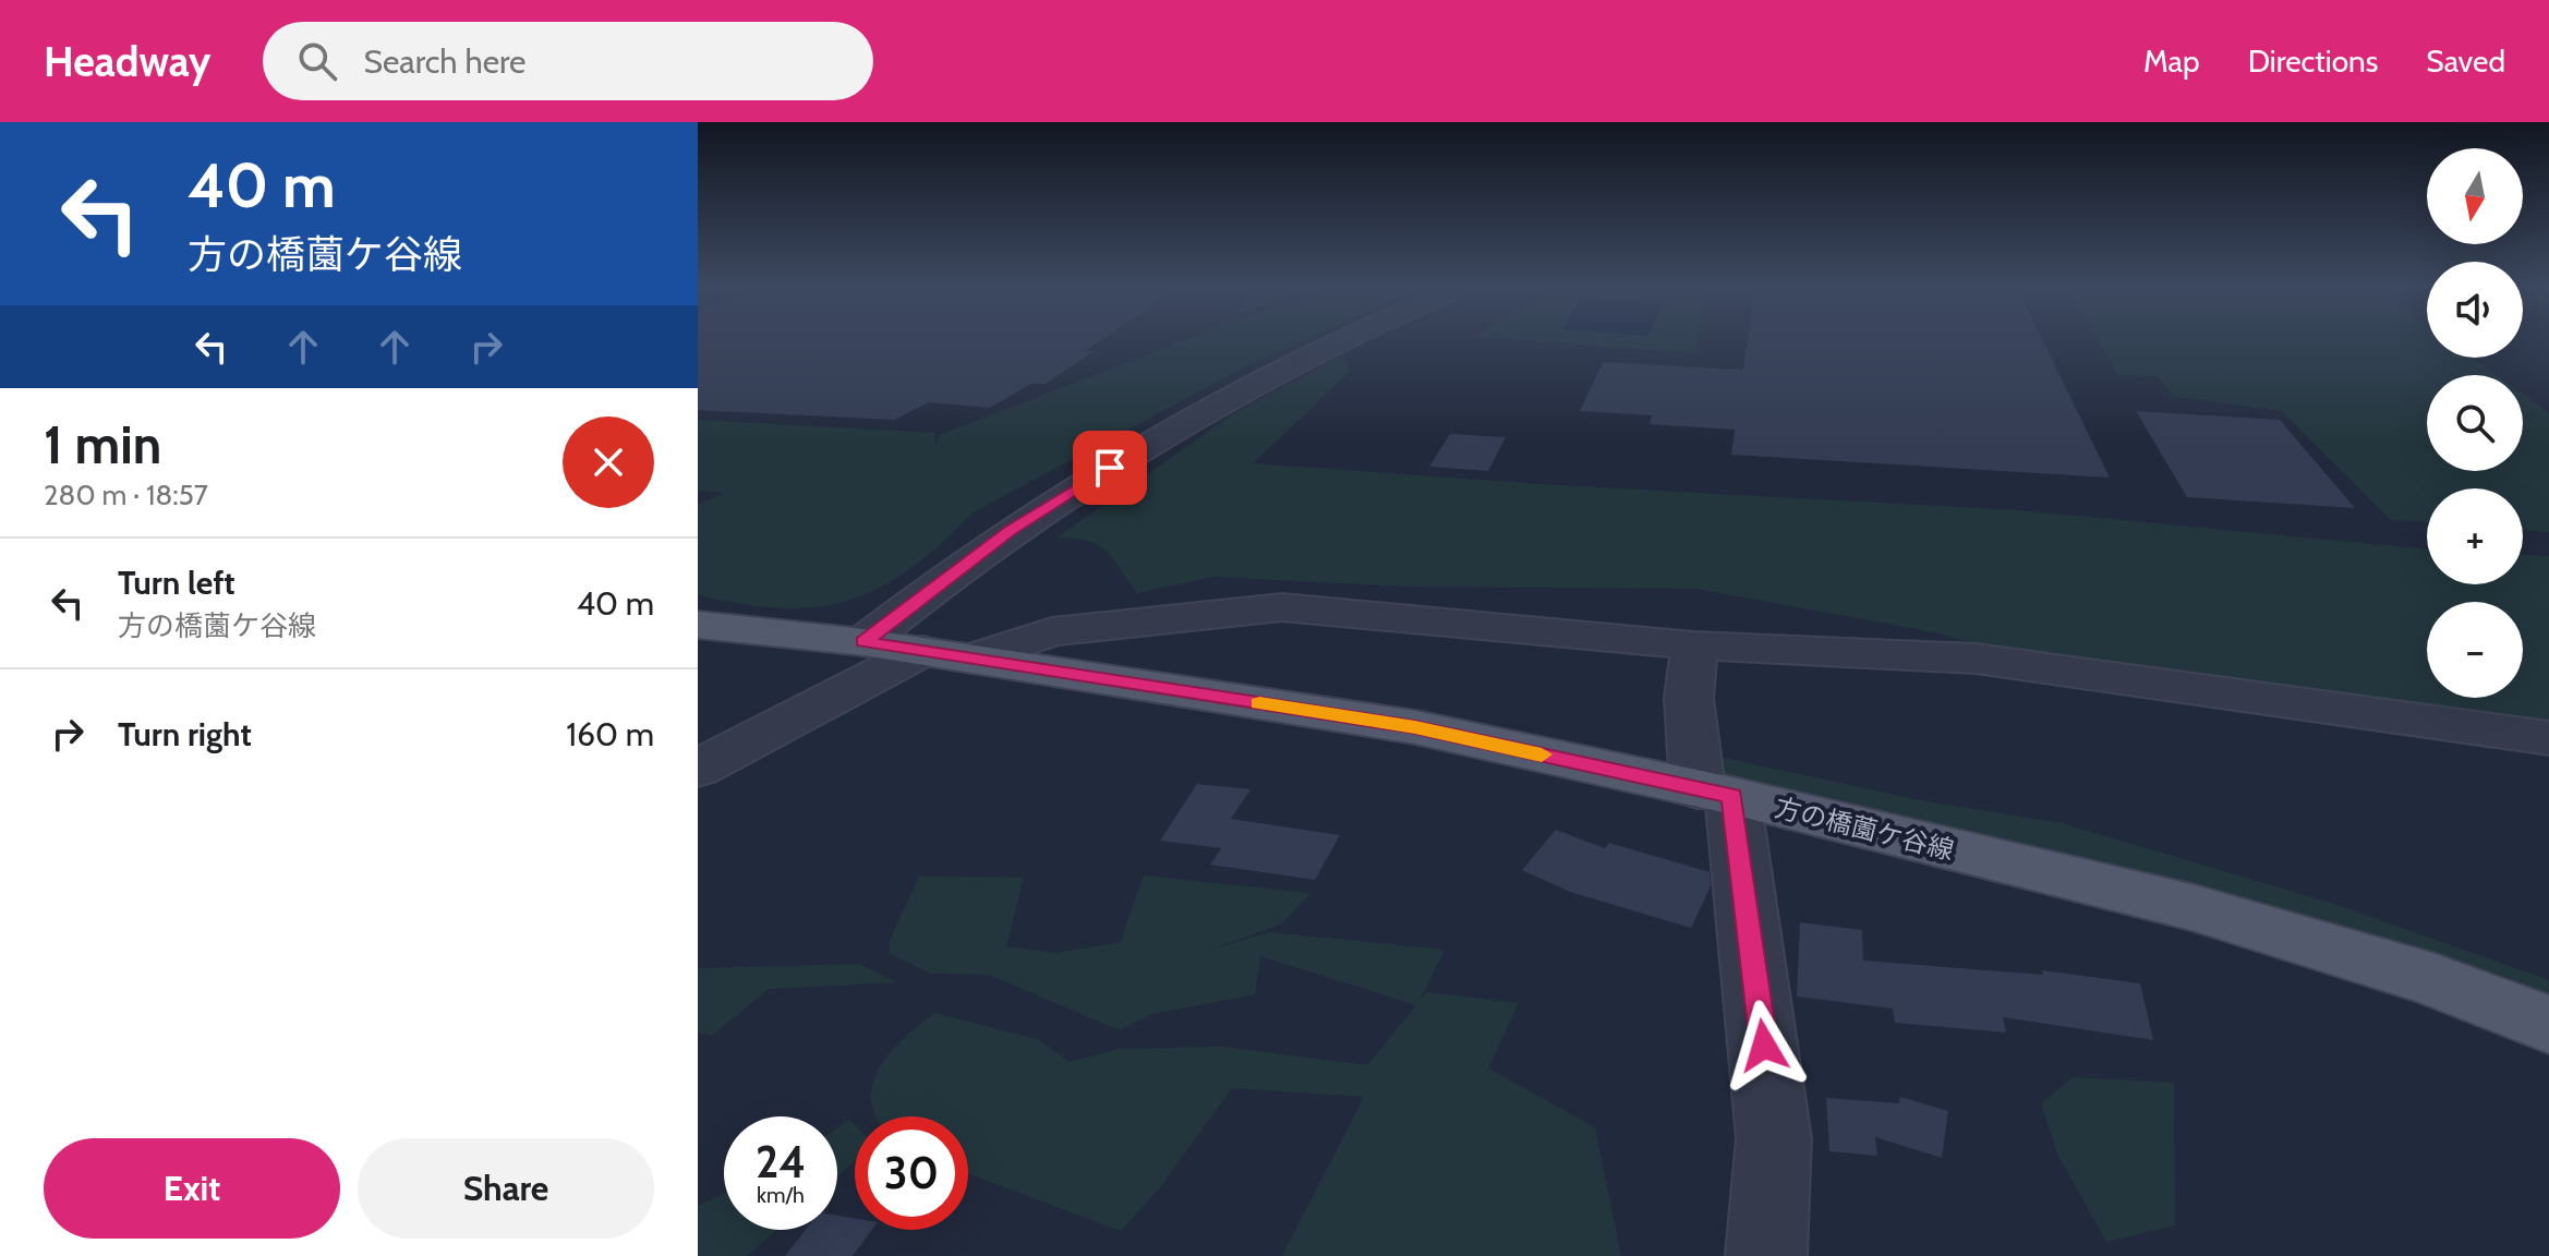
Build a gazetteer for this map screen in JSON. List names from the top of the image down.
{
  "streets": {
    "main road": ["方の橋薗ケ谷線"]
  },
  "north": "bottom",
  "page": {
    "header": "Headway",
    "search": "Search here",
    "nav": ["Map", "Directions", "Saved"],
    "turn": ["40 m", "方の橋薗ケ谷線"],
    "map_buttons": ["+", "−"],
    "heading": ["1 min", "280 m · 18:57"],
    "list": [
      {
        "name": "Turn left",
        "note": "方の橋薗ケ谷線",
        "value": "40 m"
      },
      {
        "name": "Turn right",
        "value": "160 m"
      }
    ],
    "speed": "24 km/h",
    "limit": "30",
    "buttons": ["Exit", "Share"]
  }
}
